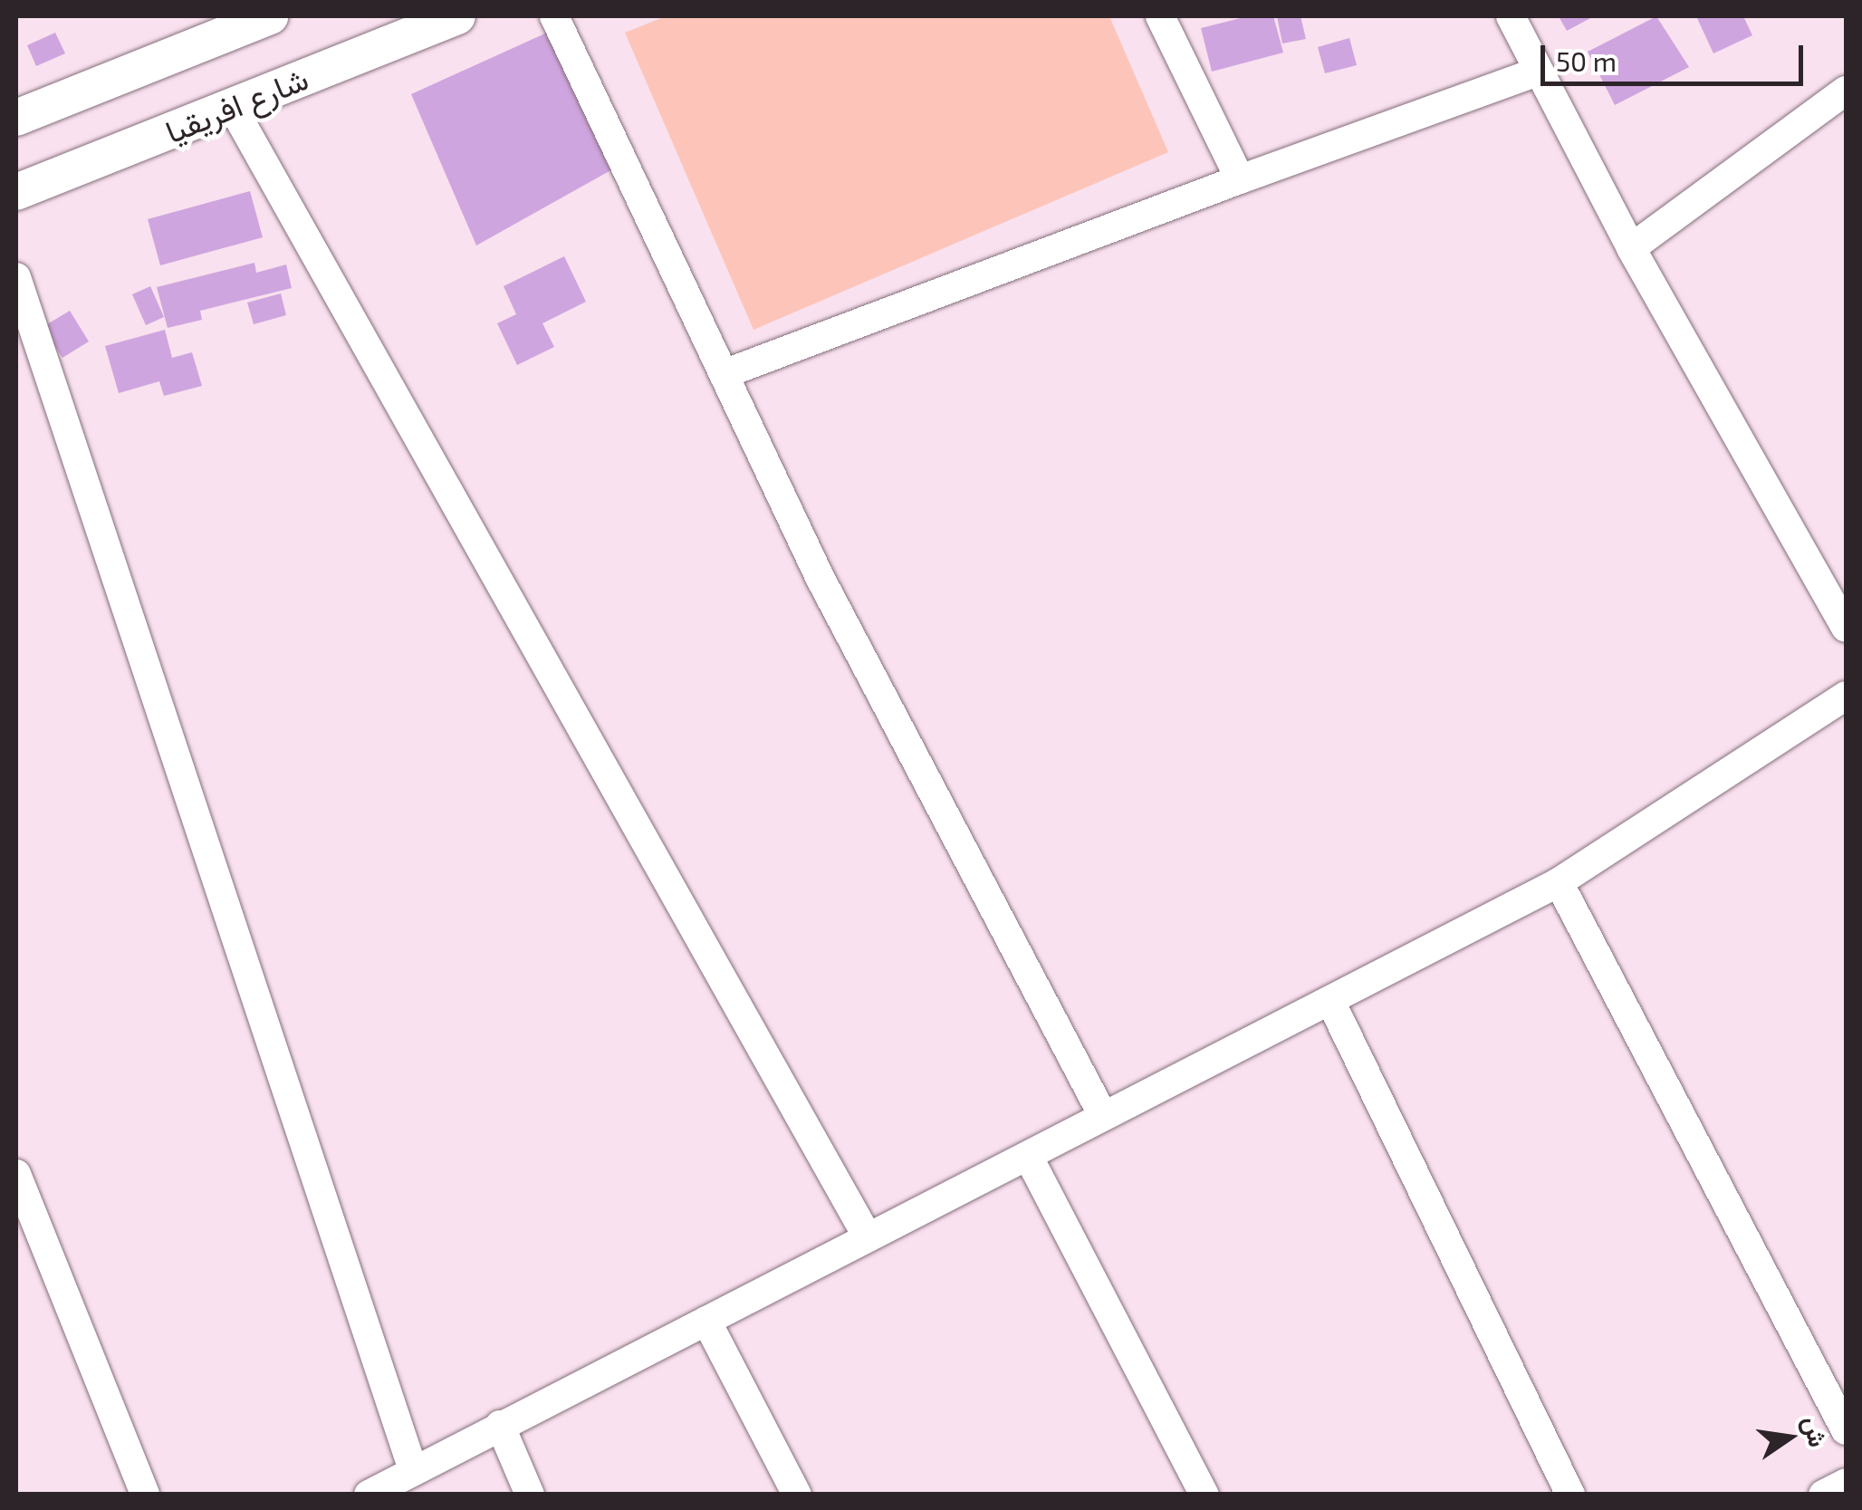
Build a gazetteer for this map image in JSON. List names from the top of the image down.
{
  "streets": {
    "street": ["شارع افريقيا"]
  },
  "scale_bar": "50 m",
  "north": "right"
}
